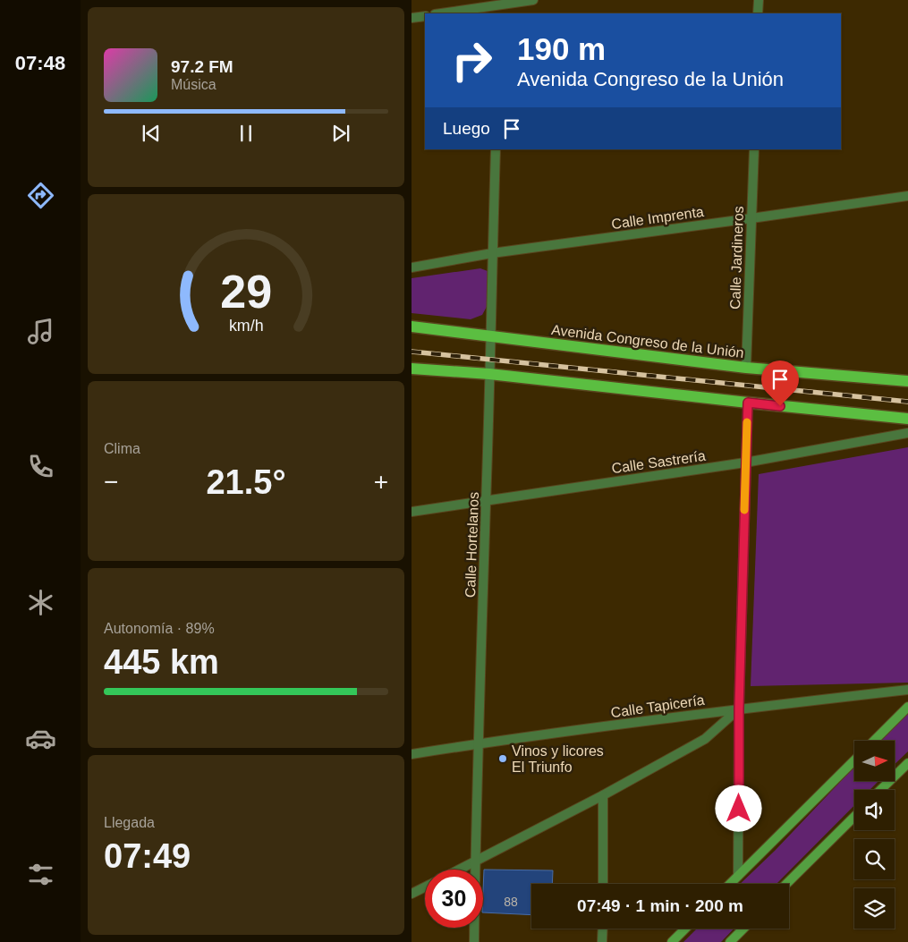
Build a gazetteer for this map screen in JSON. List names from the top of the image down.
{
  "streets": {
    "main road": ["Avenida Congreso de la Unión"],
    "street": [
      "Calle Imprenta",
      "Calle Jardineros",
      "Calle Sastrería",
      "Calle Hortelanos",
      "Calle Tapicería"
    ]
  },
  "crossings": [
    ["Calle Imprenta", "Calle Jardineros"],
    ["Calle Imprenta", "Calle Hortelanos"],
    ["Calle Jardineros", "Avenida Congreso de la Unión"],
    ["Avenida Congreso de la Unión", "Calle Hortelanos"],
    ["Calle Sastrería", "Calle Hortelanos"],
    ["Calle Hortelanos", "Calle Tapicería"]
  ],
  "places": ["Vinos y licores El Triunfo"],
  "house_numbers": ["88"],
  "north": "right",
  "page": {
    "tabs": "07:48",
    "turn": ["190 m", "Avenida Congreso de la Unión"],
    "song": ["97.2 FM", "Música"],
    "then": "Luego",
    "tile": [
      "Clima",
      ["Autonomía · 89%", "445 km"],
      ["Llegada", "07:49"]
    ],
    "heat": ["−", "21.5°", "+"],
    "limit": "30",
    "trip": "07:49 · 1 min · 200 m",
    "gauge": ["29", "km/h"]
  }
}
